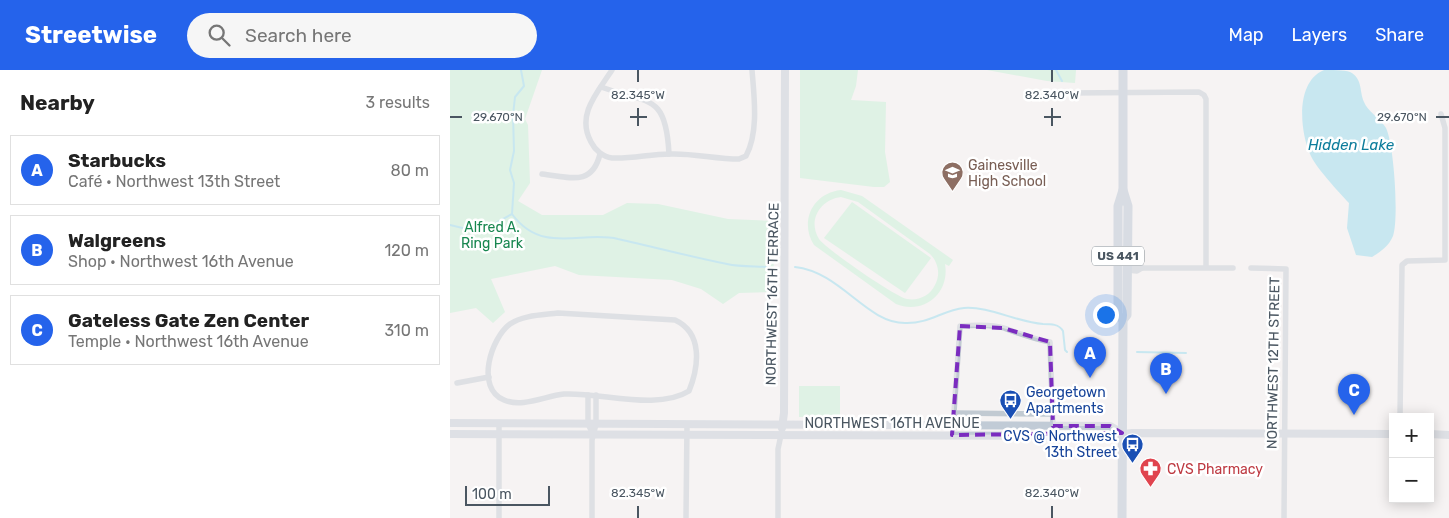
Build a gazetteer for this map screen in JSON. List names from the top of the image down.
{
  "streets": {
    "main road": ["US 441", "NORTHWEST 16TH TERRACE", "NORTHWEST 16TH AVENUE"],
    "street": ["NORTHWEST 12TH STREET"]
  },
  "crossings": [
    ["US 441", "NORTHWEST 16TH AVENUE"],
    ["NORTHWEST 16TH TERRACE", "NORTHWEST 16TH AVENUE"],
    ["NORTHWEST 12TH STREET", "NORTHWEST 16TH AVENUE"]
  ],
  "water": ["Hidden Lake"],
  "parks": ["Alfred A. Ring Park"],
  "places": {
    "school or university": ["Gainesville High School"],
    "bus stop": ["Georgetown Apartments", "CVS @ Northwest 13th Street"],
    "pharmacy": ["CVS Pharmacy"]
  },
  "scale_bar": "100 m",
  "page": {
    "header": "Streetwise",
    "search": "Search here",
    "nav": ["Map", "Layers", "Share"],
    "heading": ["Nearby", "3 results"],
    "list": [
      {
        "mark": "A",
        "name": "Starbucks",
        "note": "Café · Northwest 13th Street",
        "value": "80 m"
      },
      {
        "mark": "B",
        "name": "Walgreens",
        "note": "Shop · Northwest 16th Avenue",
        "value": "120 m"
      },
      {
        "mark": "C",
        "name": "Gateless Gate Zen Center",
        "note": "Temple · Northwest 16th Avenue",
        "value": "310 m"
      }
    ],
    "pins": ["A", "B", "C"],
    "map_buttons": ["+", "−"],
    "scale": "100 m"
  },
  "coordinates": ["82.345°W", "82.340°W", "29.670°N"]
}
